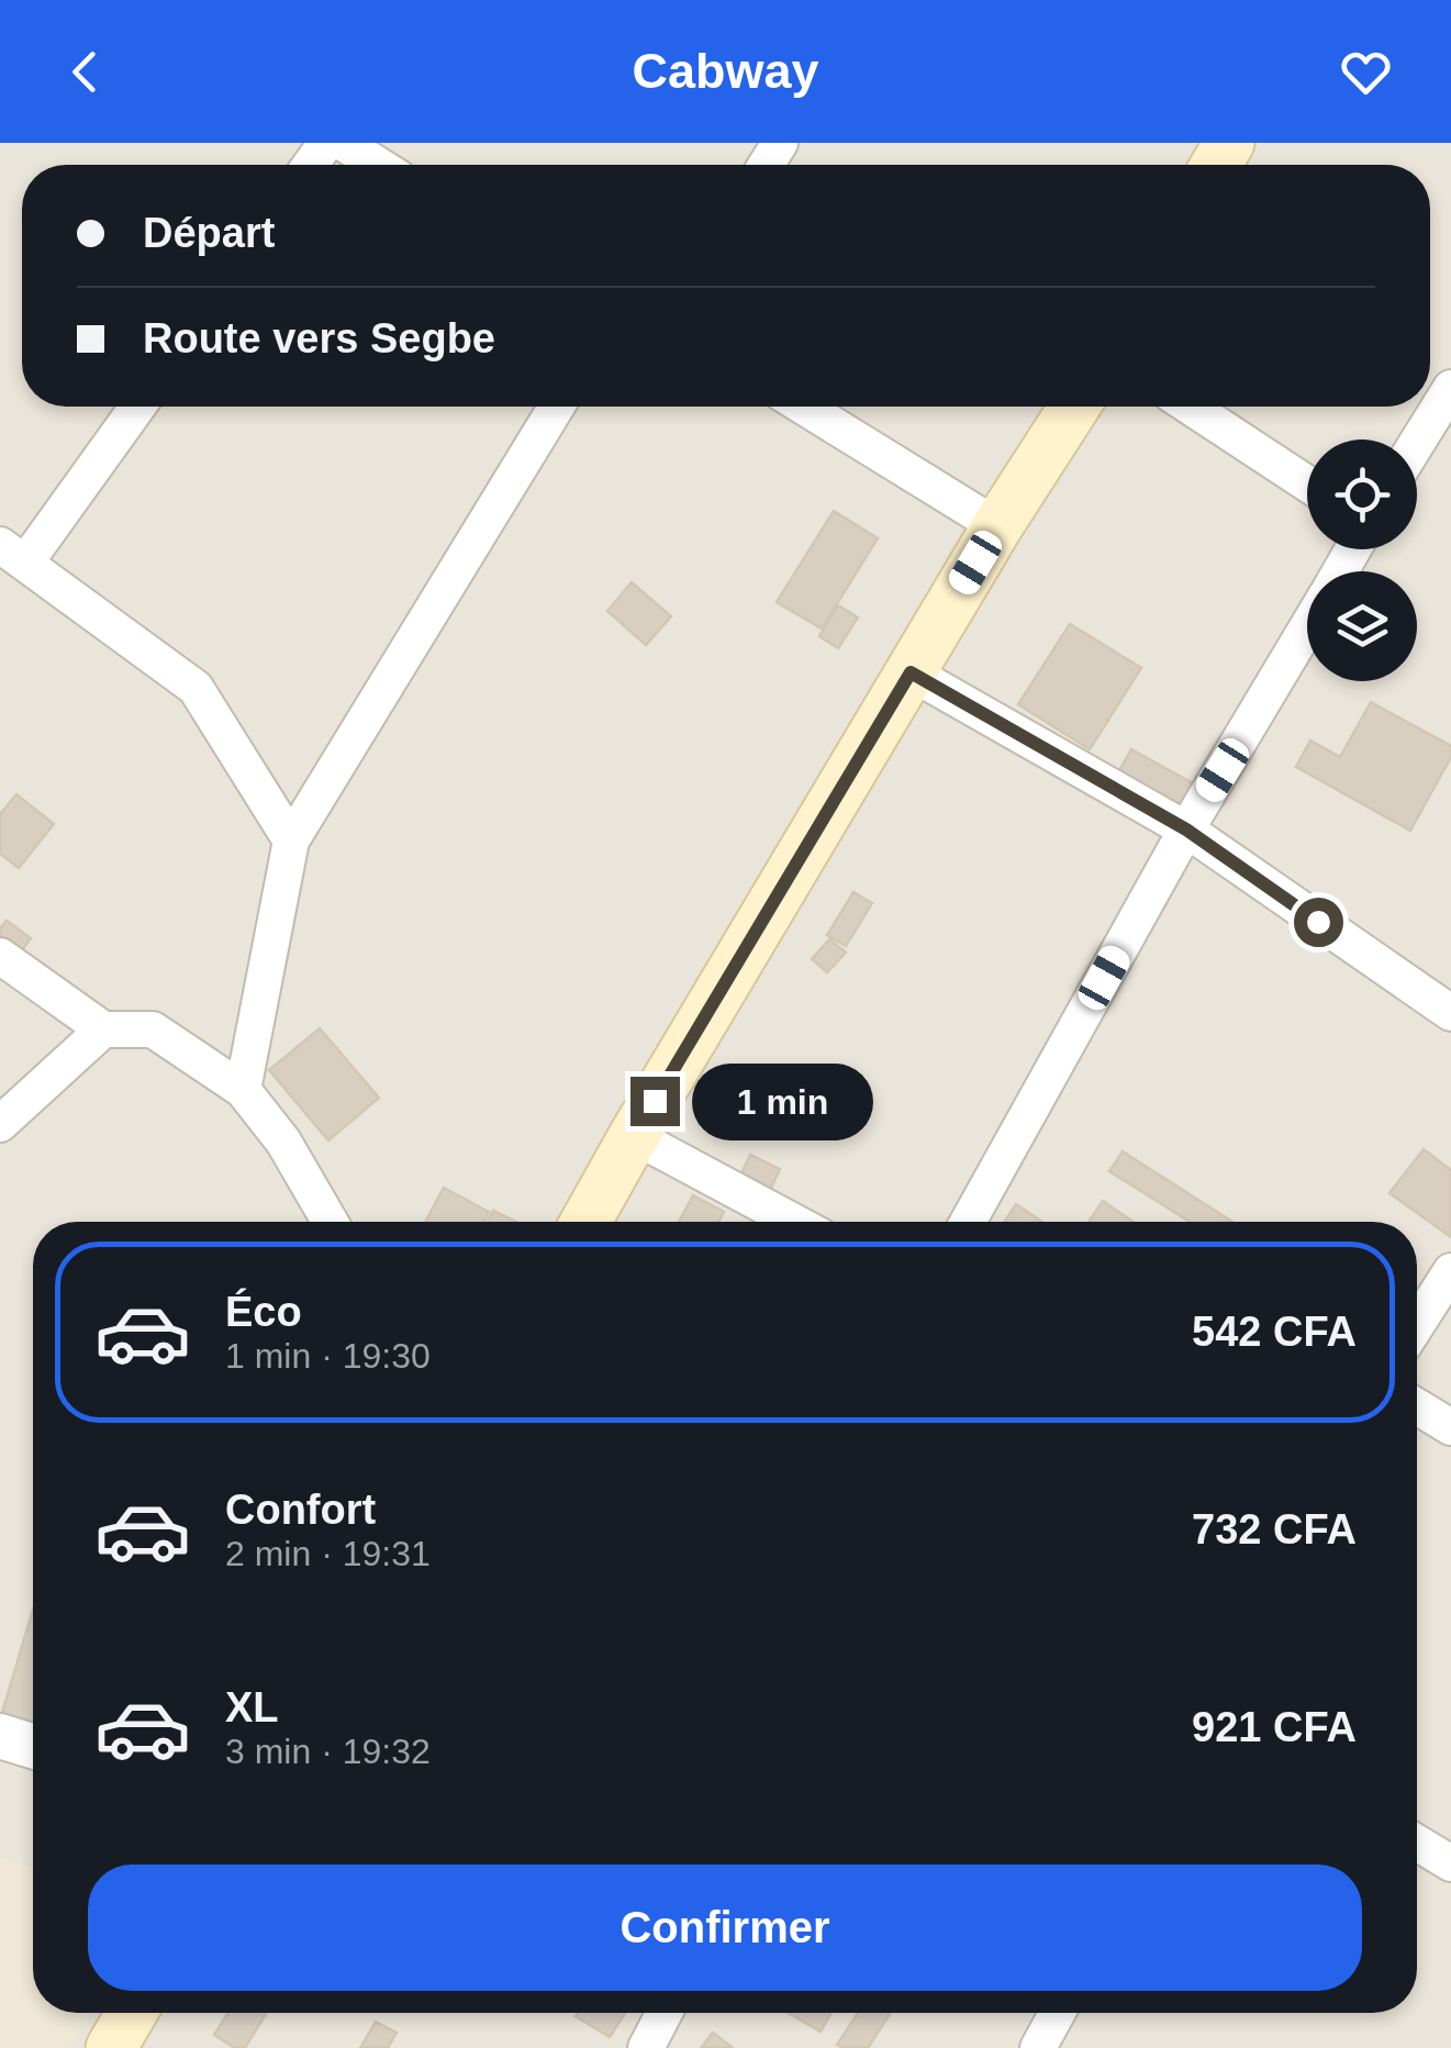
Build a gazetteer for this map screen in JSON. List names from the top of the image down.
{
  "page": {
    "header": "Cabway",
    "banner": ["Départ", "Route vers Segbe"],
    "bubble": "1 min",
    "list": [
      {
        "name": "Éco",
        "note": "1 min · 19:30",
        "value": "542 CFA"
      },
      {
        "name": "Confort",
        "note": "2 min · 19:31",
        "value": "732 CFA"
      },
      {
        "name": "XL",
        "note": "3 min · 19:32",
        "value": "921 CFA"
      }
    ],
    "buttons": "Confirmer"
  }
}
